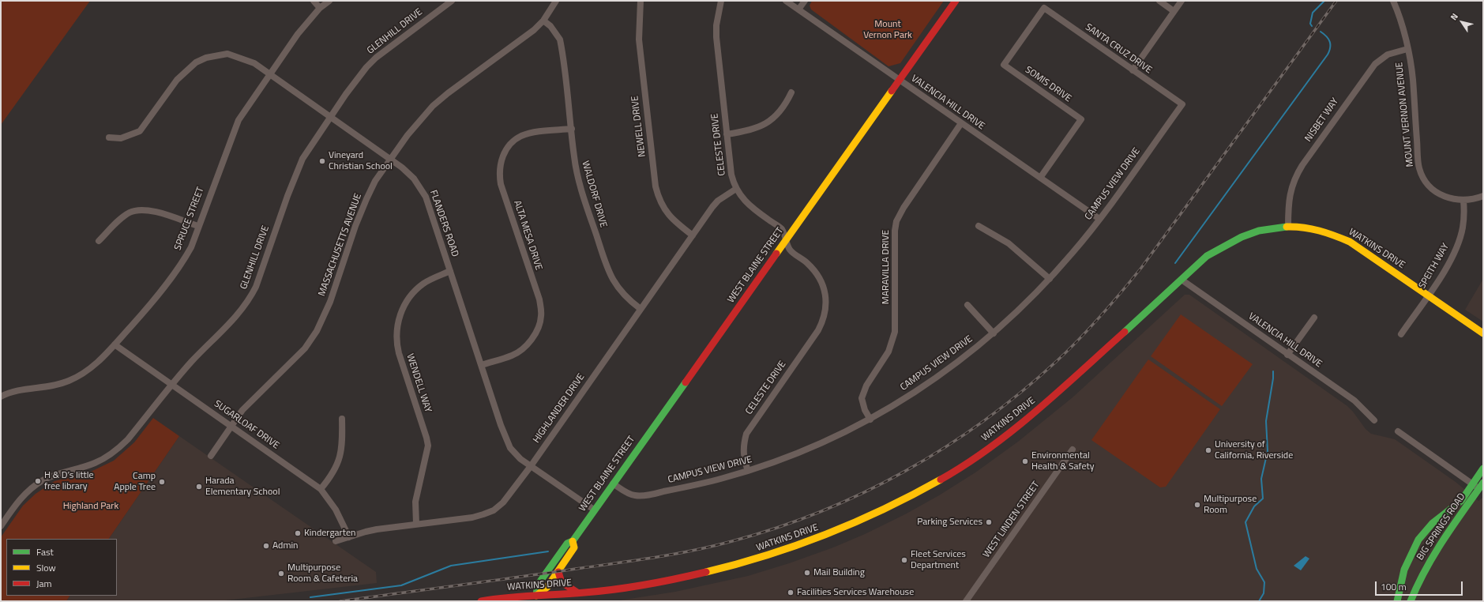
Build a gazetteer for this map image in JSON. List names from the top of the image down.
{
  "streets": {
    "street": [
      "GLENHILL DRIVE",
      "SANTA CRUZ DRIVE",
      "SOMIS DRIVE",
      "VALENCIA HILL DRIVE",
      "MOUNT VERNON AVENUE",
      "NISBET WAY",
      "NEWELL DRIVE",
      "CELESTE DRIVE",
      "CAMPUS VIEW DRIVE",
      "WALDORF DRIVE",
      "SPRUCE STREET",
      "FLANDERS ROAD",
      "ALTA MESA DRIVE",
      "MASSACHUSETTS AVENUE",
      "WATKINS DRIVE",
      "WEST BLAINE STREET",
      "SPEITH WAY",
      "MARAVILLA DRIVE",
      "WENDELL WAY",
      "HIGHLANDER DRIVE",
      "SUGARLOAF DRIVE",
      "WEST LINDEN STREET",
      "BIG SPRINGS ROAD"
    ]
  },
  "crossings": [
    ["GLENHILL DRIVE", "FLANDERS ROAD"],
    ["GLENHILL DRIVE", "SUGARLOAF DRIVE"],
    ["SANTA CRUZ DRIVE", "SOMIS DRIVE"],
    ["SANTA CRUZ DRIVE", "CAMPUS VIEW DRIVE"],
    ["SOMIS DRIVE", "VALENCIA HILL DRIVE"],
    ["VALENCIA HILL DRIVE", "CAMPUS VIEW DRIVE"],
    ["VALENCIA HILL DRIVE", "WATKINS DRIVE"],
    ["VALENCIA HILL DRIVE", "WEST BLAINE STREET"],
    ["VALENCIA HILL DRIVE", "MARAVILLA DRIVE"],
    ["MOUNT VERNON AVENUE", "NISBET WAY"],
    ["MOUNT VERNON AVENUE", "SPEITH WAY"],
    ["NISBET WAY", "WATKINS DRIVE"],
    ["NEWELL DRIVE", "HIGHLANDER DRIVE"],
    ["CELESTE DRIVE", "CAMPUS VIEW DRIVE"],
    ["CELESTE DRIVE", "WEST BLAINE STREET"],
    ["CELESTE DRIVE", "HIGHLANDER DRIVE"],
    ["CAMPUS VIEW DRIVE", "WEST BLAINE STREET"],
    ["CAMPUS VIEW DRIVE", "MARAVILLA DRIVE"],
    ["WALDORF DRIVE", "ALTA MESA DRIVE"],
    ["WALDORF DRIVE", "MASSACHUSETTS AVENUE"],
    ["WALDORF DRIVE", "HIGHLANDER DRIVE"],
    ["SPRUCE STREET", "FLANDERS ROAD"],
    ["SPRUCE STREET", "SUGARLOAF DRIVE"],
    ["FLANDERS ROAD", "ALTA MESA DRIVE"],
    ["FLANDERS ROAD", "MASSACHUSETTS AVENUE"],
    ["FLANDERS ROAD", "WEST BLAINE STREET"],
    ["FLANDERS ROAD", "WENDELL WAY"],
    ["FLANDERS ROAD", "HIGHLANDER DRIVE"],
    ["MASSACHUSETTS AVENUE", "SUGARLOAF DRIVE"],
    ["WATKINS DRIVE", "WEST BLAINE STREET"],
    ["WATKINS DRIVE", "SPEITH WAY"],
    ["WENDELL WAY", "HIGHLANDER DRIVE"],
    ["HIGHLANDER DRIVE", "SUGARLOAF DRIVE"]
  ],
  "parks": ["Mount Vernon Park", "Highland Park"],
  "places": [
    "Vineyard Christian School",
    "University of California, Riverside",
    "Environmental Health & Safety",
    "H & D’s little free library",
    "Camp Apple Tree",
    "Harada Elementary School",
    "Multipurpose Room",
    "Parking Services",
    "Kindergarten",
    "Admin",
    "Fleet Services Department",
    "Mail Building",
    "Multipurpose Room & Cafeteria",
    "Facilities Services Warehouse"
  ],
  "legend": ["Fast", "Slow", "Jam"],
  "scale_bar": "100 m",
  "north": "top left"
}
